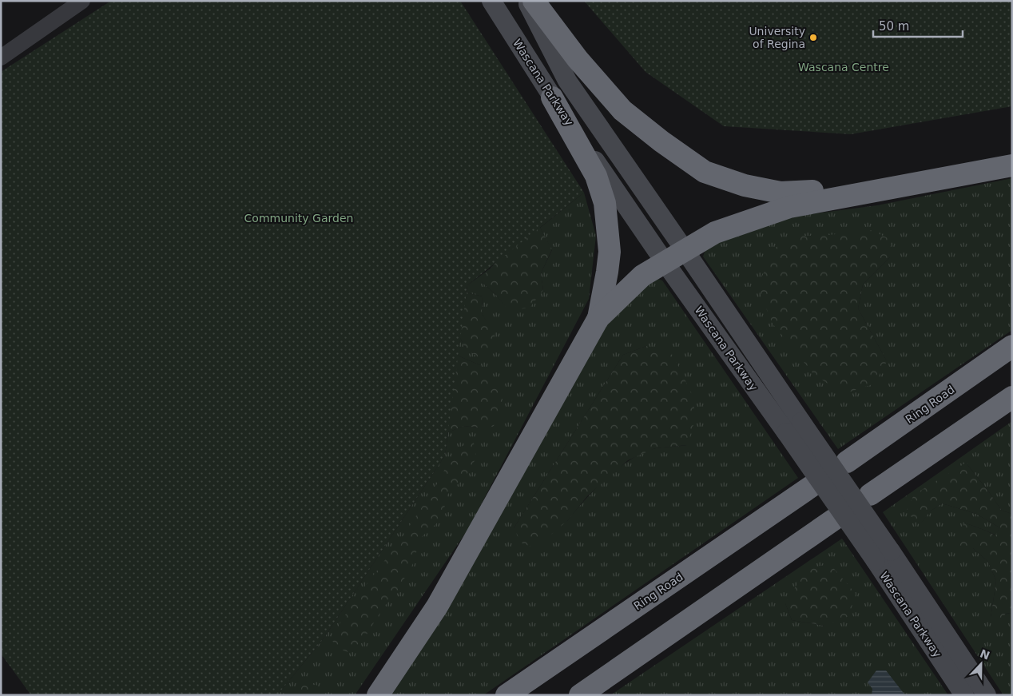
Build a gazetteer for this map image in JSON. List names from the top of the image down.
{
  "streets": {
    "highway": ["Ring Road"],
    "main road": ["Wascana Parkway"]
  },
  "parks": ["Wascana Centre", "Community Garden"],
  "places": ["University of Regina"],
  "scale_bar": "50 m",
  "north": "top"
}
